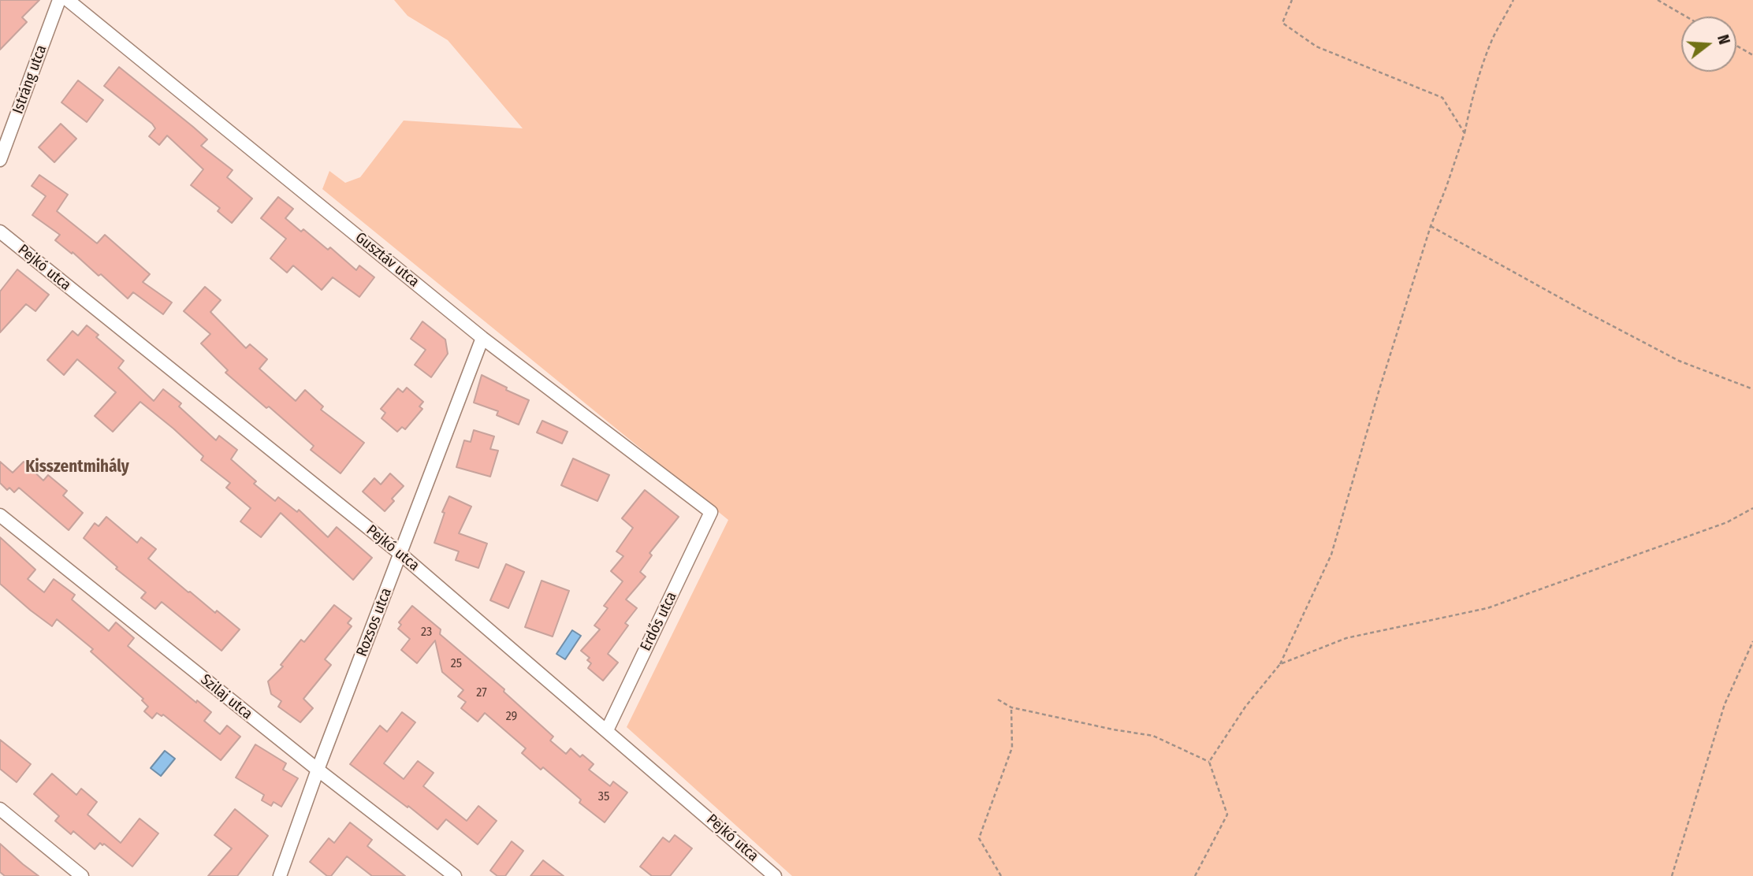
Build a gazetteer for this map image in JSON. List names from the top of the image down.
{
  "streets": {
    "street": [
      "Istráng utca",
      "Gusztáv utca",
      "Pejkó utca",
      "Erdős utca",
      "Rozsos utca",
      "Szilaj utca"
    ]
  },
  "crossings": [
    ["Gusztáv utca", "Erdős utca"],
    ["Gusztáv utca", "Rozsos utca"],
    ["Pejkó utca", "Erdős utca"],
    ["Pejkó utca", "Rozsos utca"],
    ["Rozsos utca", "Szilaj utca"]
  ],
  "districts": ["Kisszentmihály"],
  "house_numbers": [
    "23",
    "25",
    "27",
    "29",
    "35"
  ],
  "north": "right"
}
